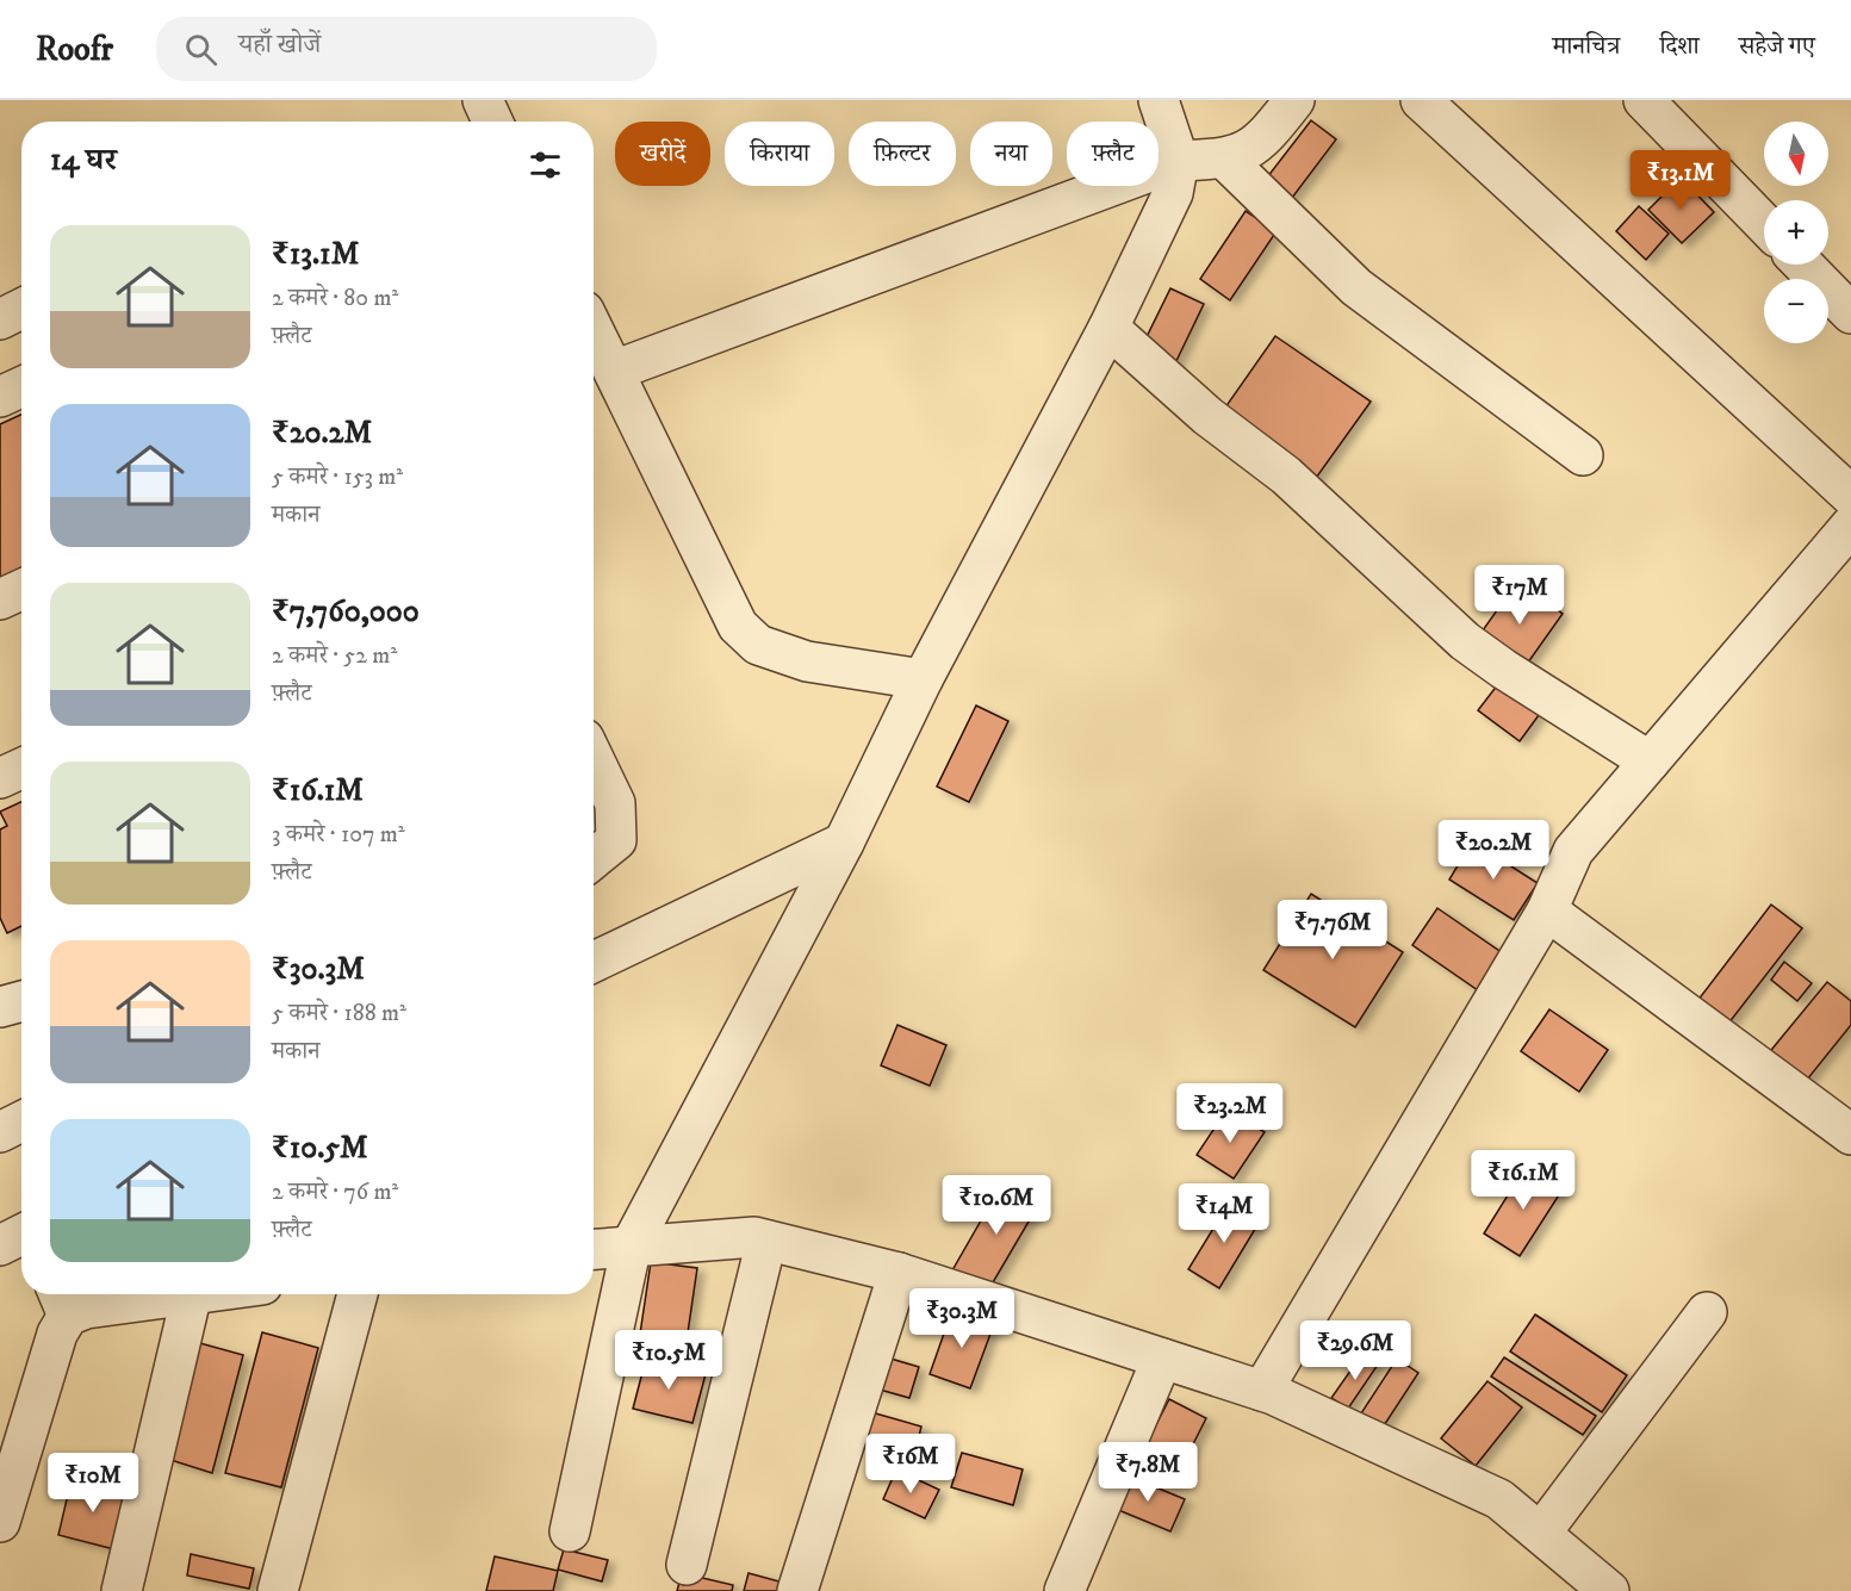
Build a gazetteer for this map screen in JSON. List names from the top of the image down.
{
  "north": "bottom",
  "page": {
    "header": "Roofr",
    "search": "यहाँ खोजें",
    "nav": ["मानचित्र", "दिशा", "सहेजे गए"],
    "map_buttons": ["+", "−"],
    "chip": [
      "खरीदें",
      "किराया",
      "फ़िल्टर",
      "नया",
      "फ़्लैट"
    ],
    "heading": "14 घर",
    "price": [
      "₹13.1M",
      "₹17M",
      "₹20.2M",
      "₹7.76M",
      "₹23.2M",
      "₹16.1M",
      "₹10.6M",
      "₹14M",
      "₹30.3M",
      "₹29.6M",
      "₹10.5M",
      "₹16M",
      "₹7.8M",
      "₹10M"
    ],
    "list": [
      {
        "name": "₹13.1M",
        "note": "2 कमरे · 80 m² · फ़्लैट"
      },
      {
        "name": "₹20.2M",
        "note": "5 कमरे · 153 m² · मकान"
      },
      {
        "name": "₹7,760,000",
        "note": "2 कमरे · 52 m² · फ़्लैट"
      },
      {
        "name": "₹16.1M",
        "note": "3 कमरे · 107 m² · फ़्लैट"
      },
      {
        "name": "₹30.3M",
        "note": "5 कमरे · 188 m² · मकान"
      },
      {
        "name": "₹10.5M",
        "note": "2 कमरे · 76 m² · फ़्लैट"
      }
    ]
  }
}
